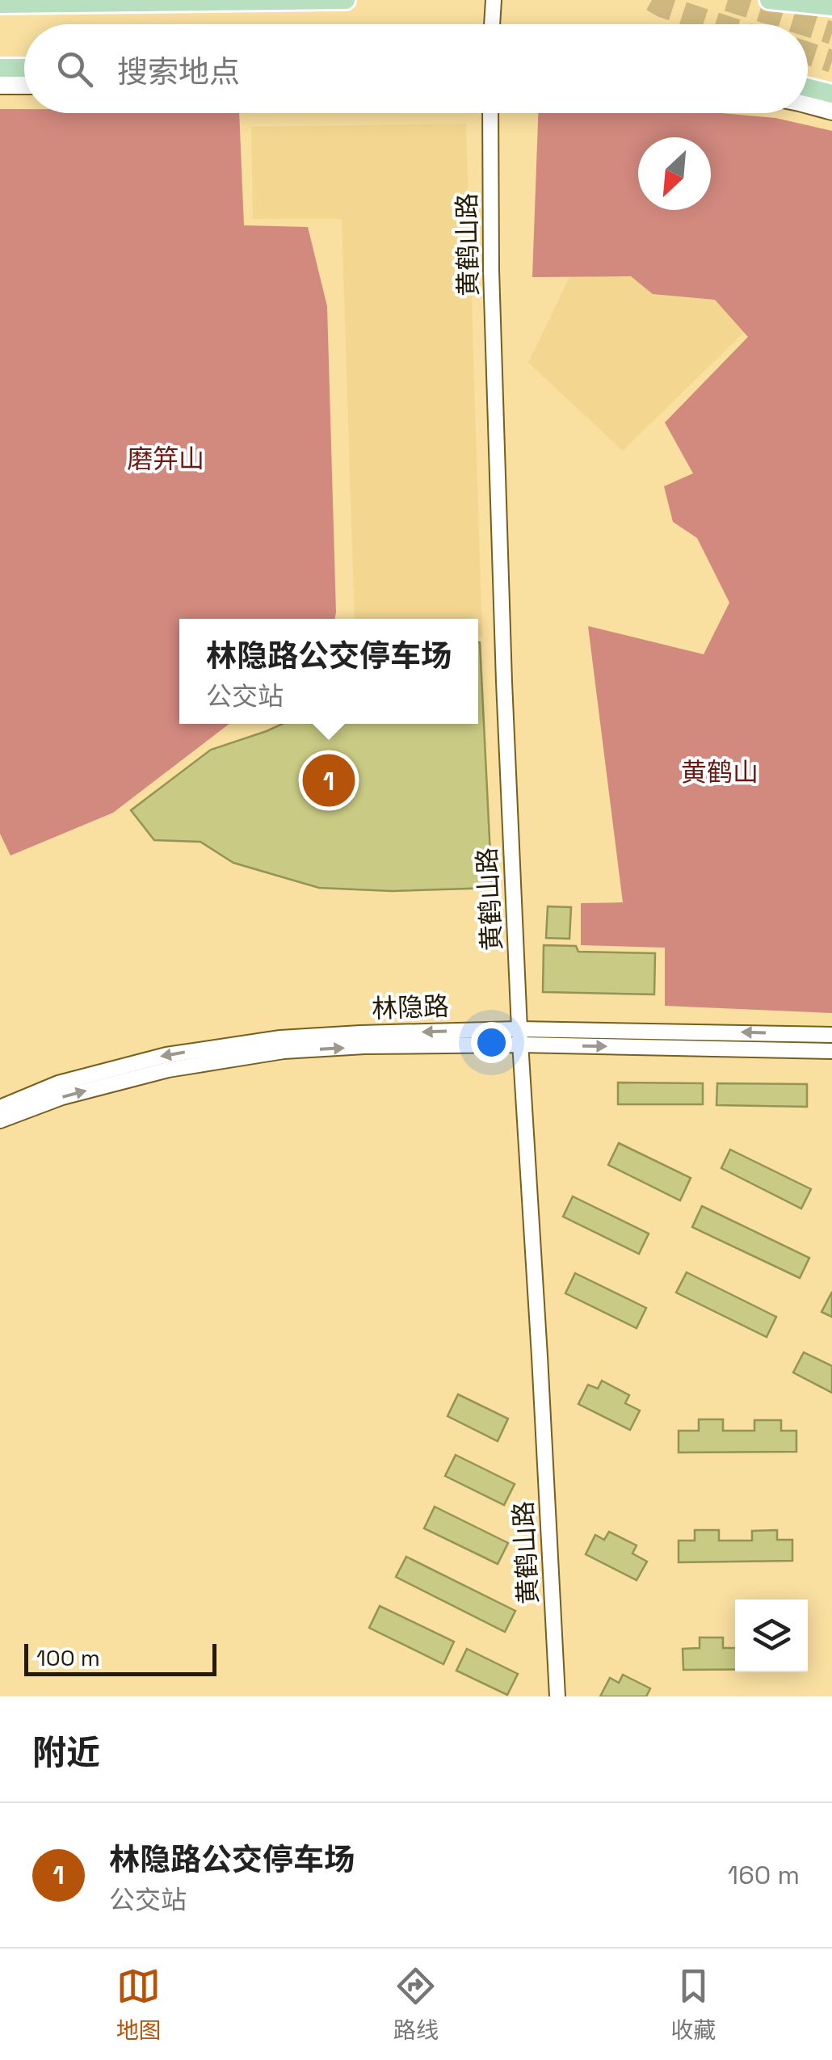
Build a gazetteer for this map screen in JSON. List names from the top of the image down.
{
  "streets": {
    "street": ["黄鹤山路", "林隐路"]
  },
  "crossings": [
    ["黄鹤山路", "林隐路"]
  ],
  "parks": ["磨笄山", "黄鹤山"],
  "scale_bar": "100 m",
  "north": "bottom left",
  "page": {
    "search": "搜索地点",
    "popup": ["林隐路公交停车场", "公交站"],
    "pins": "1",
    "scale": "100 m",
    "heading": "附近",
    "list": [
      {
        "mark": "1",
        "name": "林隐路公交停车场",
        "note": "公交站",
        "value": "160 m"
      }
    ],
    "nav": ["地图", "路线", "收藏"]
  }
}
